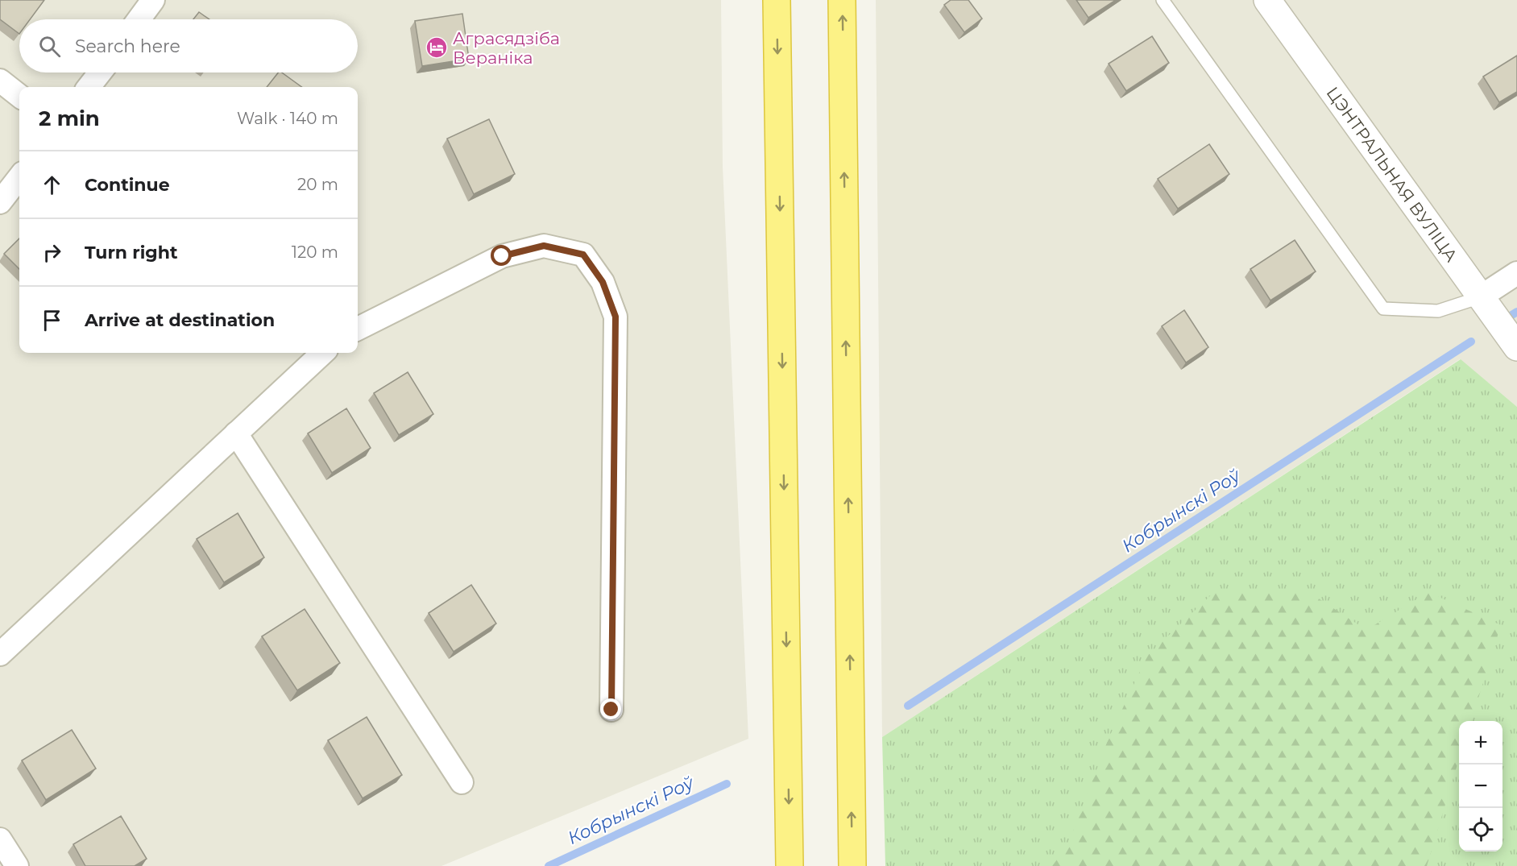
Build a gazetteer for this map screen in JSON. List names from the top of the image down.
{
  "streets": {
    "street": ["ЦЭНТРАЛЬНАЯ ВУЛІЦА"]
  },
  "water": ["Кобрынскі Роў"],
  "places": {
    "hotel": ["Аграсядзіба Вераніка"]
  },
  "page": {
    "search": "Search here",
    "heading": ["2 min", "Walk · 140 m"],
    "list": [
      ["Continue", "20 m"],
      ["Turn right", "120 m"],
      "Arrive at destination"
    ],
    "map_buttons": ["+", "−"]
  }
}
